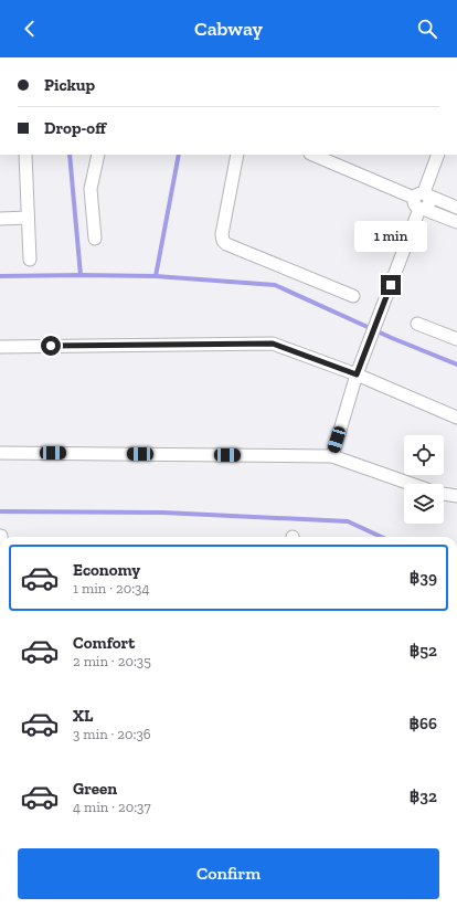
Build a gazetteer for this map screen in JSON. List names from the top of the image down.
{
  "page": {
    "header": "Cabway",
    "banner": ["Pickup", "Drop-off"],
    "bubble": "1 min",
    "list": [
      {
        "name": "Economy",
        "note": "1 min · 20:34",
        "value": "฿39"
      },
      {
        "name": "Comfort",
        "note": "2 min · 20:35",
        "value": "฿52"
      },
      {
        "name": "XL",
        "note": "3 min · 20:36",
        "value": "฿66"
      },
      {
        "name": "Green",
        "note": "4 min · 20:37",
        "value": "฿32"
      }
    ],
    "buttons": "Confirm"
  }
}
